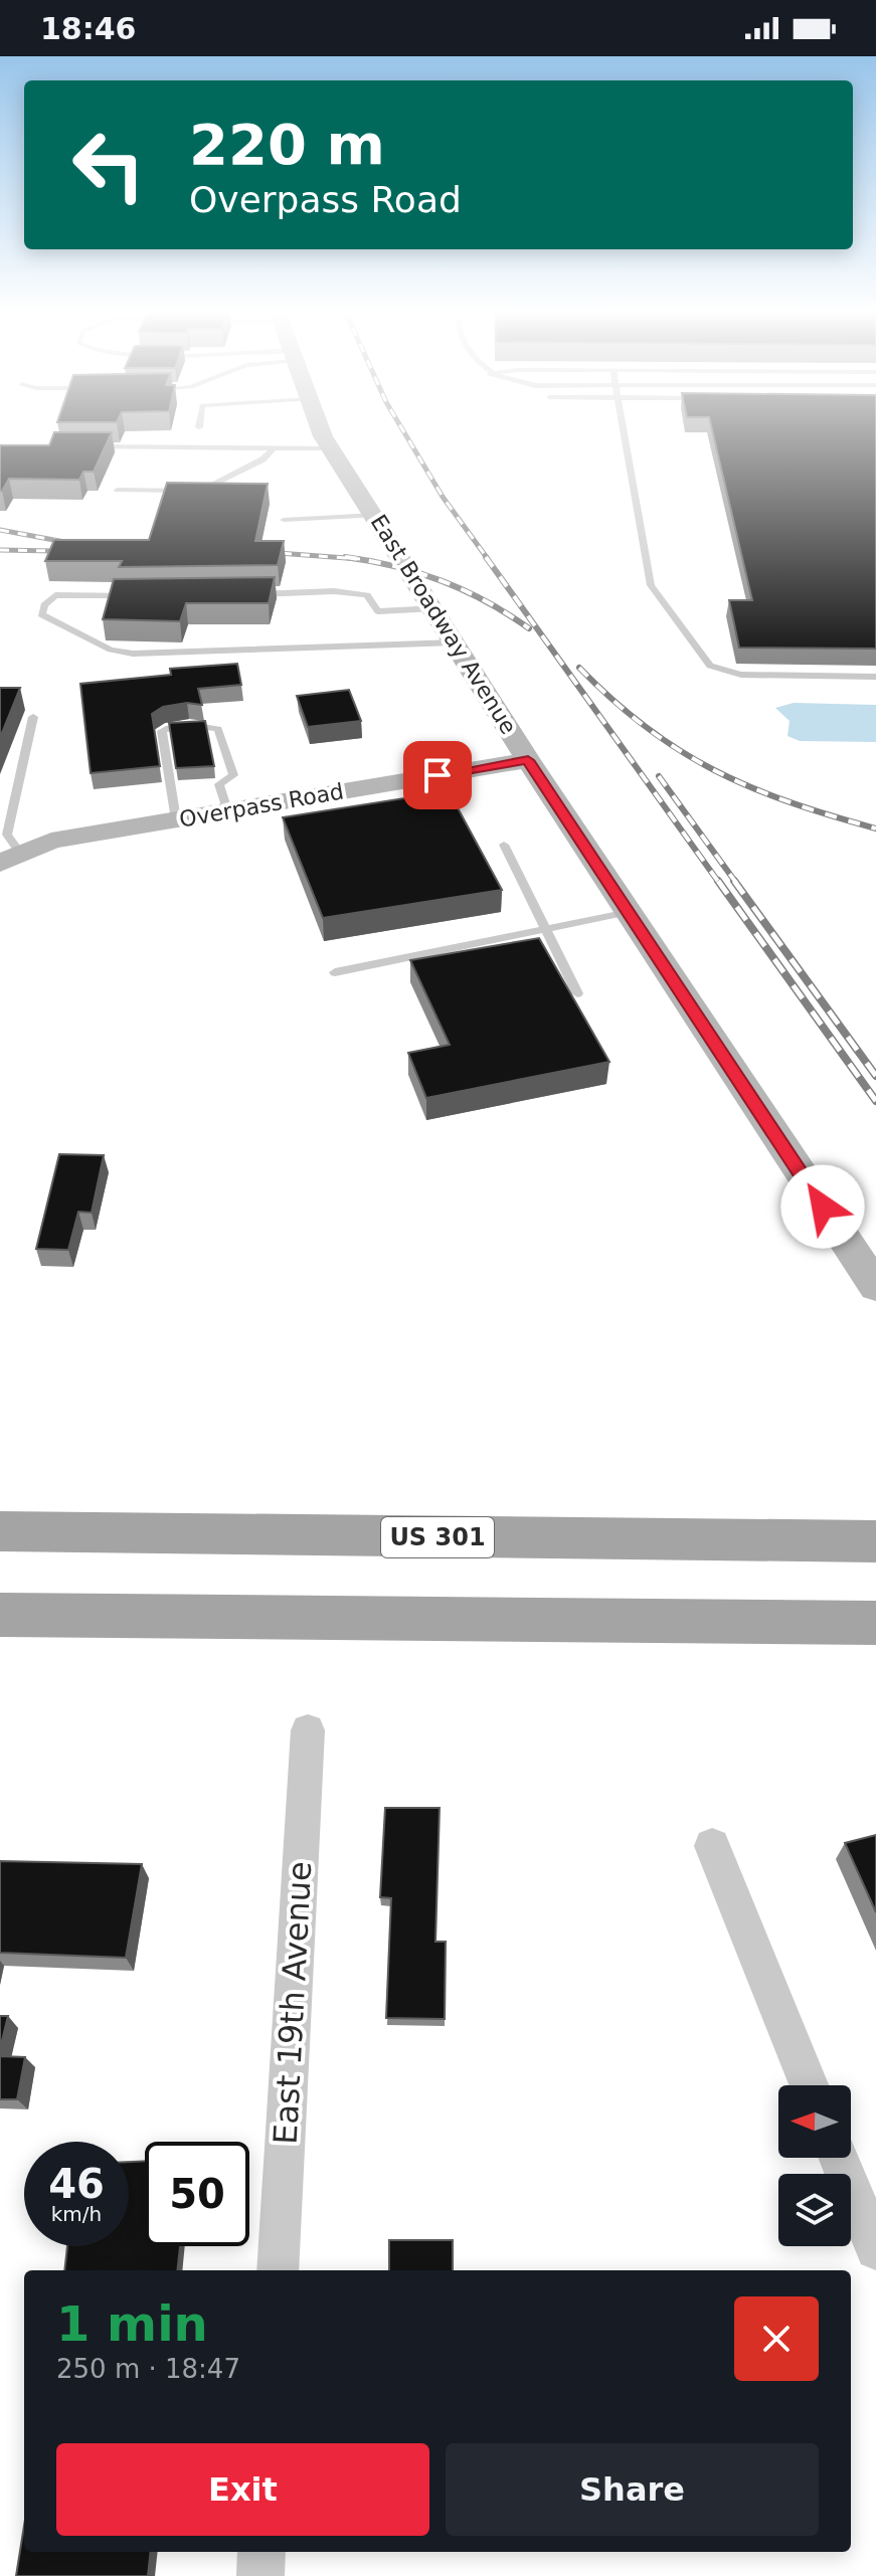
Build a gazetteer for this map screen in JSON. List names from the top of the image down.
{
  "streets": {
    "main road": ["East Broadway Avenue", "Overpass Road", "US 301"],
    "street": ["East 19th Avenue"]
  },
  "crossings": [
    ["East Broadway Avenue", "Overpass Road"]
  ],
  "north": "left",
  "page": {
    "status": "18:46",
    "turn": ["220 m", "Overpass Road"],
    "speed": "46 km/h",
    "limit": "50",
    "heading": ["1 min", "250 m · 18:47"],
    "buttons": ["Exit", "Share"]
  }
}
